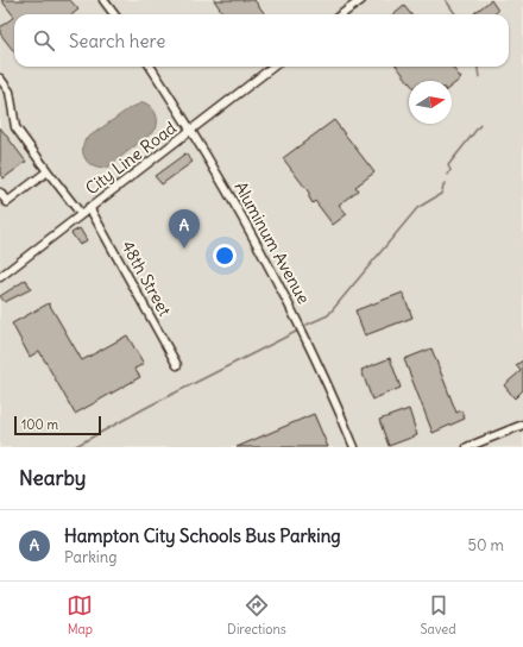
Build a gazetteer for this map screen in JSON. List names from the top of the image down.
{
  "streets": {
    "street": ["City Line Road", "Aluminum Avenue", "48th Street"]
  },
  "crossings": [
    ["City Line Road", "Aluminum Avenue"],
    ["City Line Road", "48th Street"]
  ],
  "scale_bar": "100 m",
  "north": "right",
  "page": {
    "search": "Search here",
    "pins": "A",
    "scale": "100 m",
    "heading": "Nearby",
    "list": [
      {
        "mark": "A",
        "name": "Hampton City Schools Bus Parking",
        "note": "Parking",
        "value": "50 m"
      }
    ],
    "nav": ["Map", "Directions", "Saved"]
  }
}
